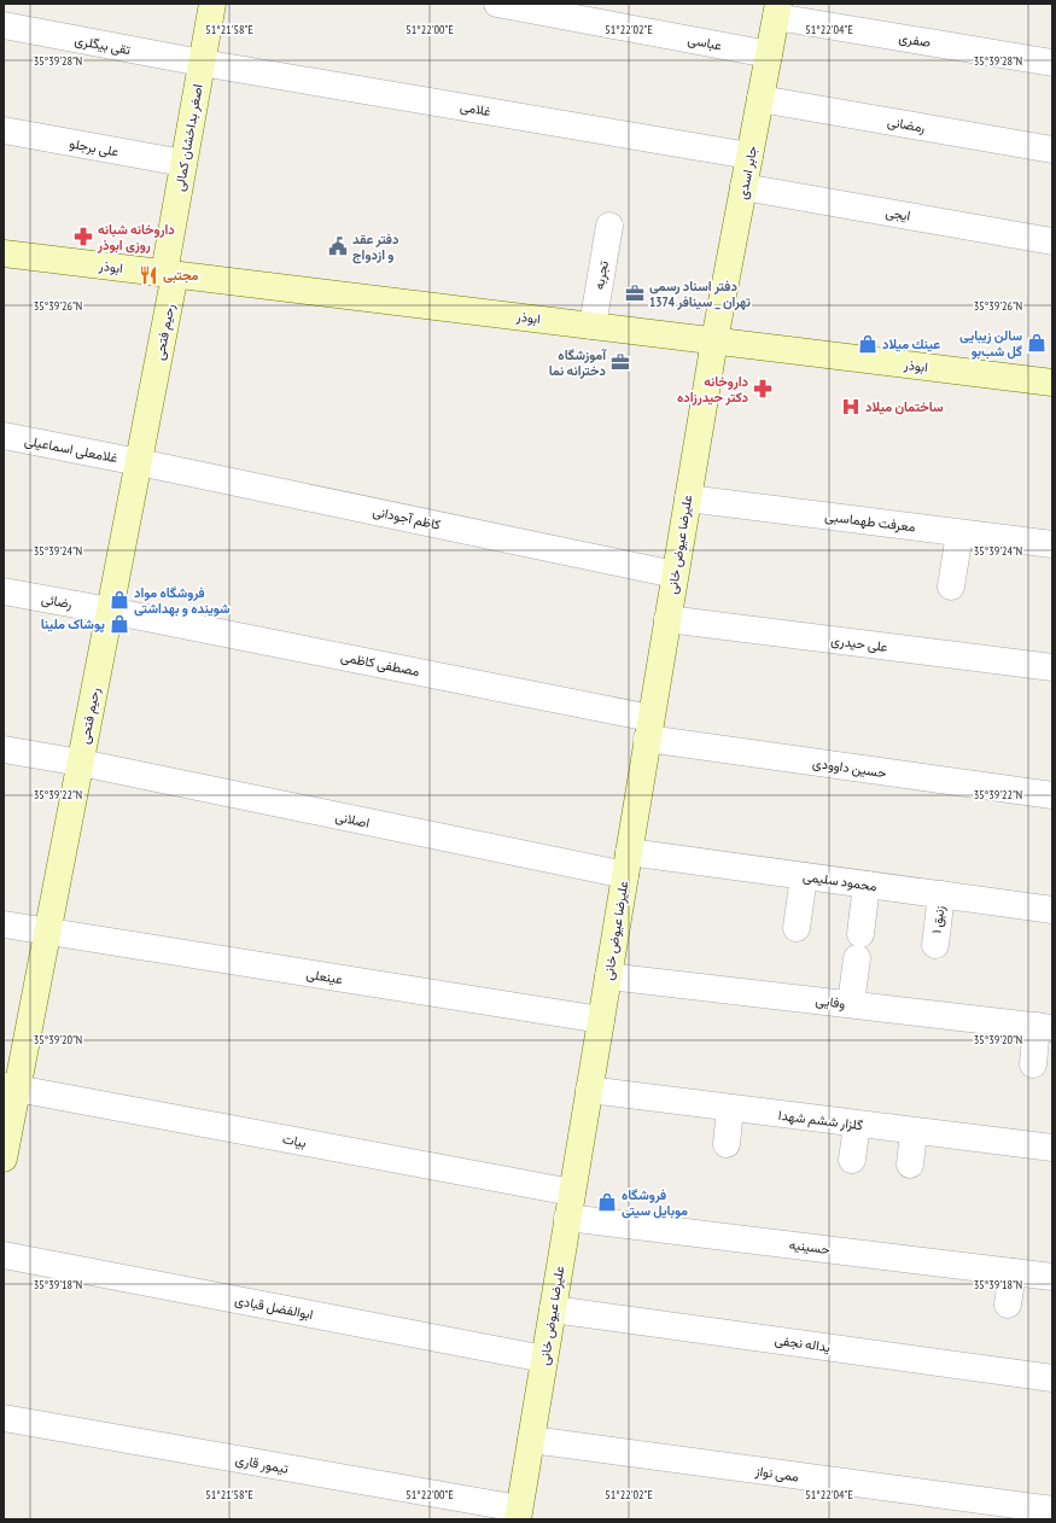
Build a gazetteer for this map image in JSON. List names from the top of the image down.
{
  "streets": {
    "street": [
      "صفری",
      "عباسی",
      "تقی بیگلری",
      "غلامی",
      "رمضانی",
      "اصغر بداخشان کمالی",
      "علی برجلو",
      "جابر اسدی",
      "ایجی",
      "ابوذر",
      "تجربه",
      "رحیم فتحی",
      "غلامعلی اسماعیلی",
      "کاظم آجودانی",
      "معرفت طهماسبی",
      "علیرضا عیوض خانی",
      "رضائی",
      "علی حیدری",
      "مصطفی کاظمی",
      "حسین داوودی",
      "اصلانی",
      "محمود سلیمی",
      "زنبق ۱",
      "عینعلی",
      "وفایی",
      "گلزار ششم شهدا",
      "بیات",
      "حسینیه",
      "ابوالفضل قبادی",
      "یداله نجفی",
      "تیمور قاری",
      "ممی نواز"
    ]
  },
  "crossings": [
    ["صفری", "جابر اسدی"],
    ["عباسی", "جابر اسدی"],
    ["تقی بیگلری", "غلامی"],
    ["تقی بیگلری", "اصغر بداخشان کمالی"],
    ["غلامی", "اصغر بداخشان کمالی"],
    ["غلامی", "جابر اسدی"],
    ["رمضانی", "جابر اسدی"],
    ["اصغر بداخشان کمالی", "علی برجلو"],
    ["اصغر بداخشان کمالی", "ابوذر"],
    ["اصغر بداخشان کمالی", "رحیم فتحی"],
    ["جابر اسدی", "ایجی"],
    ["جابر اسدی", "ابوذر"],
    ["جابر اسدی", "علیرضا عیوض خانی"],
    ["ابوذر", "تجربه"],
    ["ابوذر", "رحیم فتحی"],
    ["ابوذر", "علیرضا عیوض خانی"],
    ["رحیم فتحی", "غلامعلی اسماعیلی"],
    ["رحیم فتحی", "کاظم آجودانی"],
    ["رحیم فتحی", "رضائی"],
    ["رحیم فتحی", "مصطفی کاظمی"],
    ["رحیم فتحی", "اصلانی"],
    ["رحیم فتحی", "عینعلی"],
    ["رحیم فتحی", "بیات"],
    ["غلامعلی اسماعیلی", "کاظم آجودانی"],
    ["کاظم آجودانی", "علیرضا عیوض خانی"],
    ["معرفت طهماسبی", "علیرضا عیوض خانی"],
    ["علیرضا عیوض خانی", "علی حیدری"],
    ["علیرضا عیوض خانی", "مصطفی کاظمی"],
    ["علیرضا عیوض خانی", "حسین داوودی"],
    ["علیرضا عیوض خانی", "اصلانی"],
    ["علیرضا عیوض خانی", "محمود سلیمی"],
    ["علیرضا عیوض خانی", "عینعلی"],
    ["علیرضا عیوض خانی", "وفایی"],
    ["علیرضا عیوض خانی", "گلزار ششم شهدا"],
    ["علیرضا عیوض خانی", "بیات"],
    ["علیرضا عیوض خانی", "حسینیه"],
    ["علیرضا عیوض خانی", "ابوالفضل قبادی"],
    ["علیرضا عیوض خانی", "یداله نجفی"],
    ["علیرضا عیوض خانی", "تیمور قاری"],
    ["علیرضا عیوض خانی", "ممی نواز"],
    ["رضائی", "مصطفی کاظمی"],
    ["مصطفی کاظمی", "حسین داوودی"],
    ["اصلانی", "محمود سلیمی"],
    ["محمود سلیمی", "زنبق ۱"],
    ["بیات", "حسینیه"]
  ],
  "places": {
    "pharmacy": ["داروخانه شبانه روزی ابوذر", "داروخانه دکتر حیدرزاده"],
    "public building": ["دفتر عقد و ازدواج"],
    "restaurant": ["مجتبی"],
    "office": ["دفتر اسناد رسمی 1374 تهران _ سینافر", "آموزشگاه دخترانه نما"],
    "shop": [
      "سالن زیبایی گل شب‌بو",
      "عينك ميلاد",
      "فروشگاه مواد شوینده و بهداشتی",
      "پوشاک ملینا",
      "فروشگاه موبایل سیتی"
    ],
    "hospital": ["ساختمان میلاد"]
  },
  "coordinates": [
    "51°21'58\"E",
    "51°22'00\"E",
    "51°22'02\"E",
    "51°22'04\"E",
    "35°39'28\"N",
    "35°39'26\"N",
    "35°39'24\"N",
    "35°39'22\"N",
    "35°39'20\"N",
    "35°39'18\"N"
  ]
}
